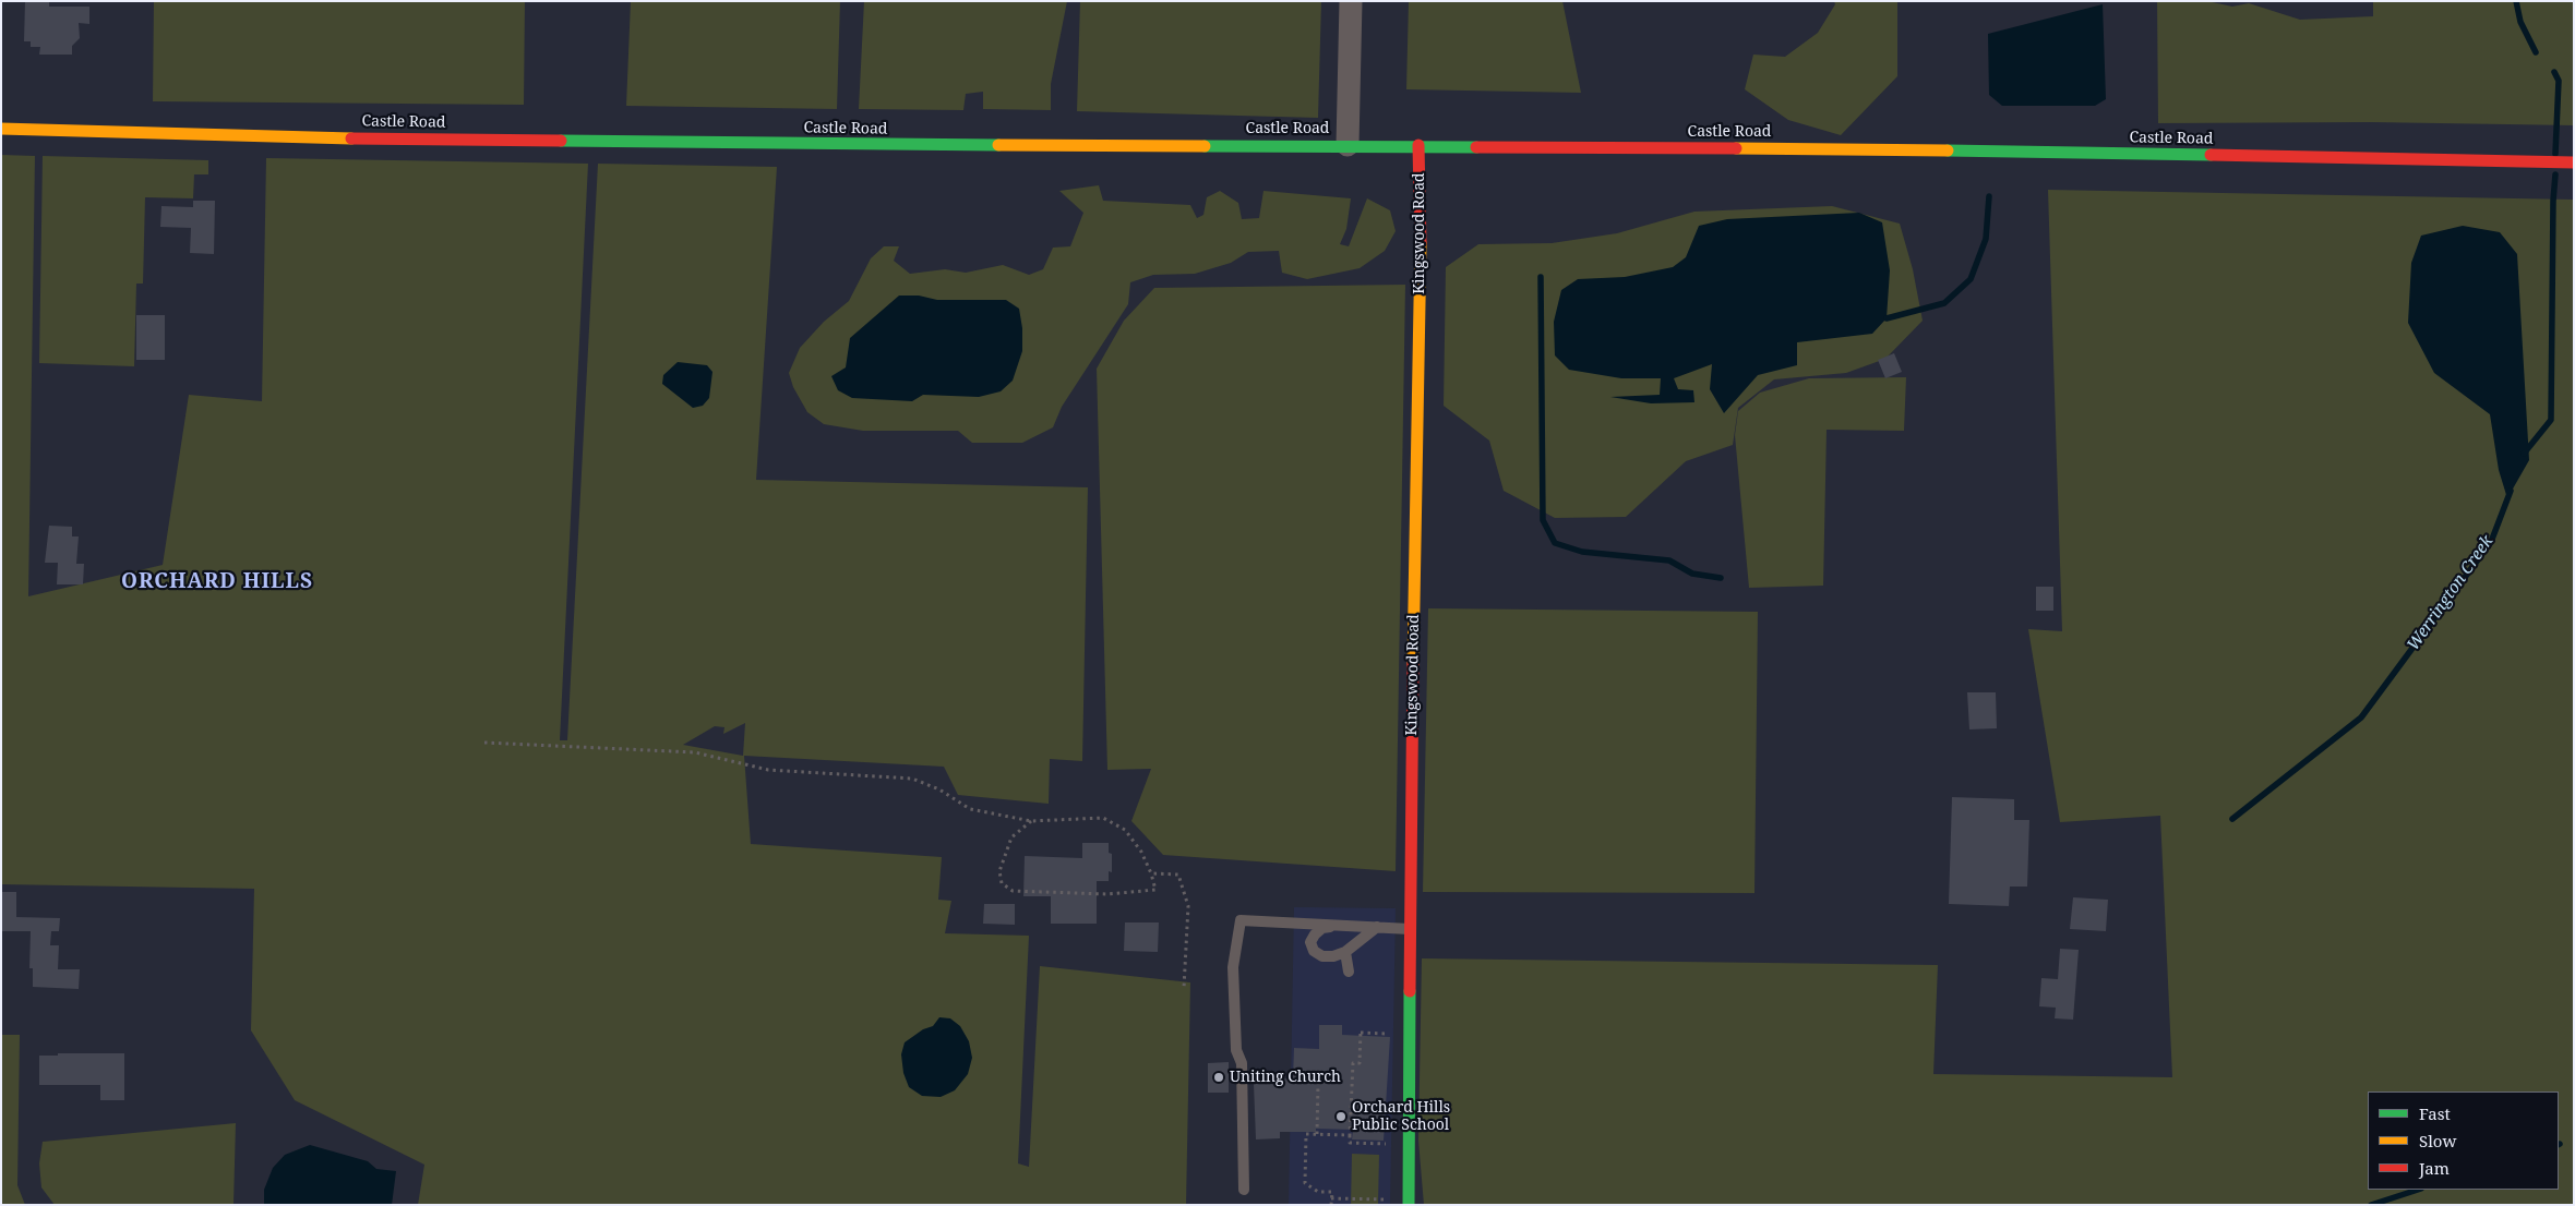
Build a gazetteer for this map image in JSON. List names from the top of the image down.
{
  "streets": {
    "street": ["Castle Road", "Kingswood Road"]
  },
  "crossings": [
    ["Castle Road", "Kingswood Road"]
  ],
  "districts": ["ORCHARD HILLS"],
  "water": ["Werrington Creek"],
  "places": ["Uniting Church", "Orchard Hills Public School"],
  "legend": ["Fast", "Slow", "Jam"]
}
